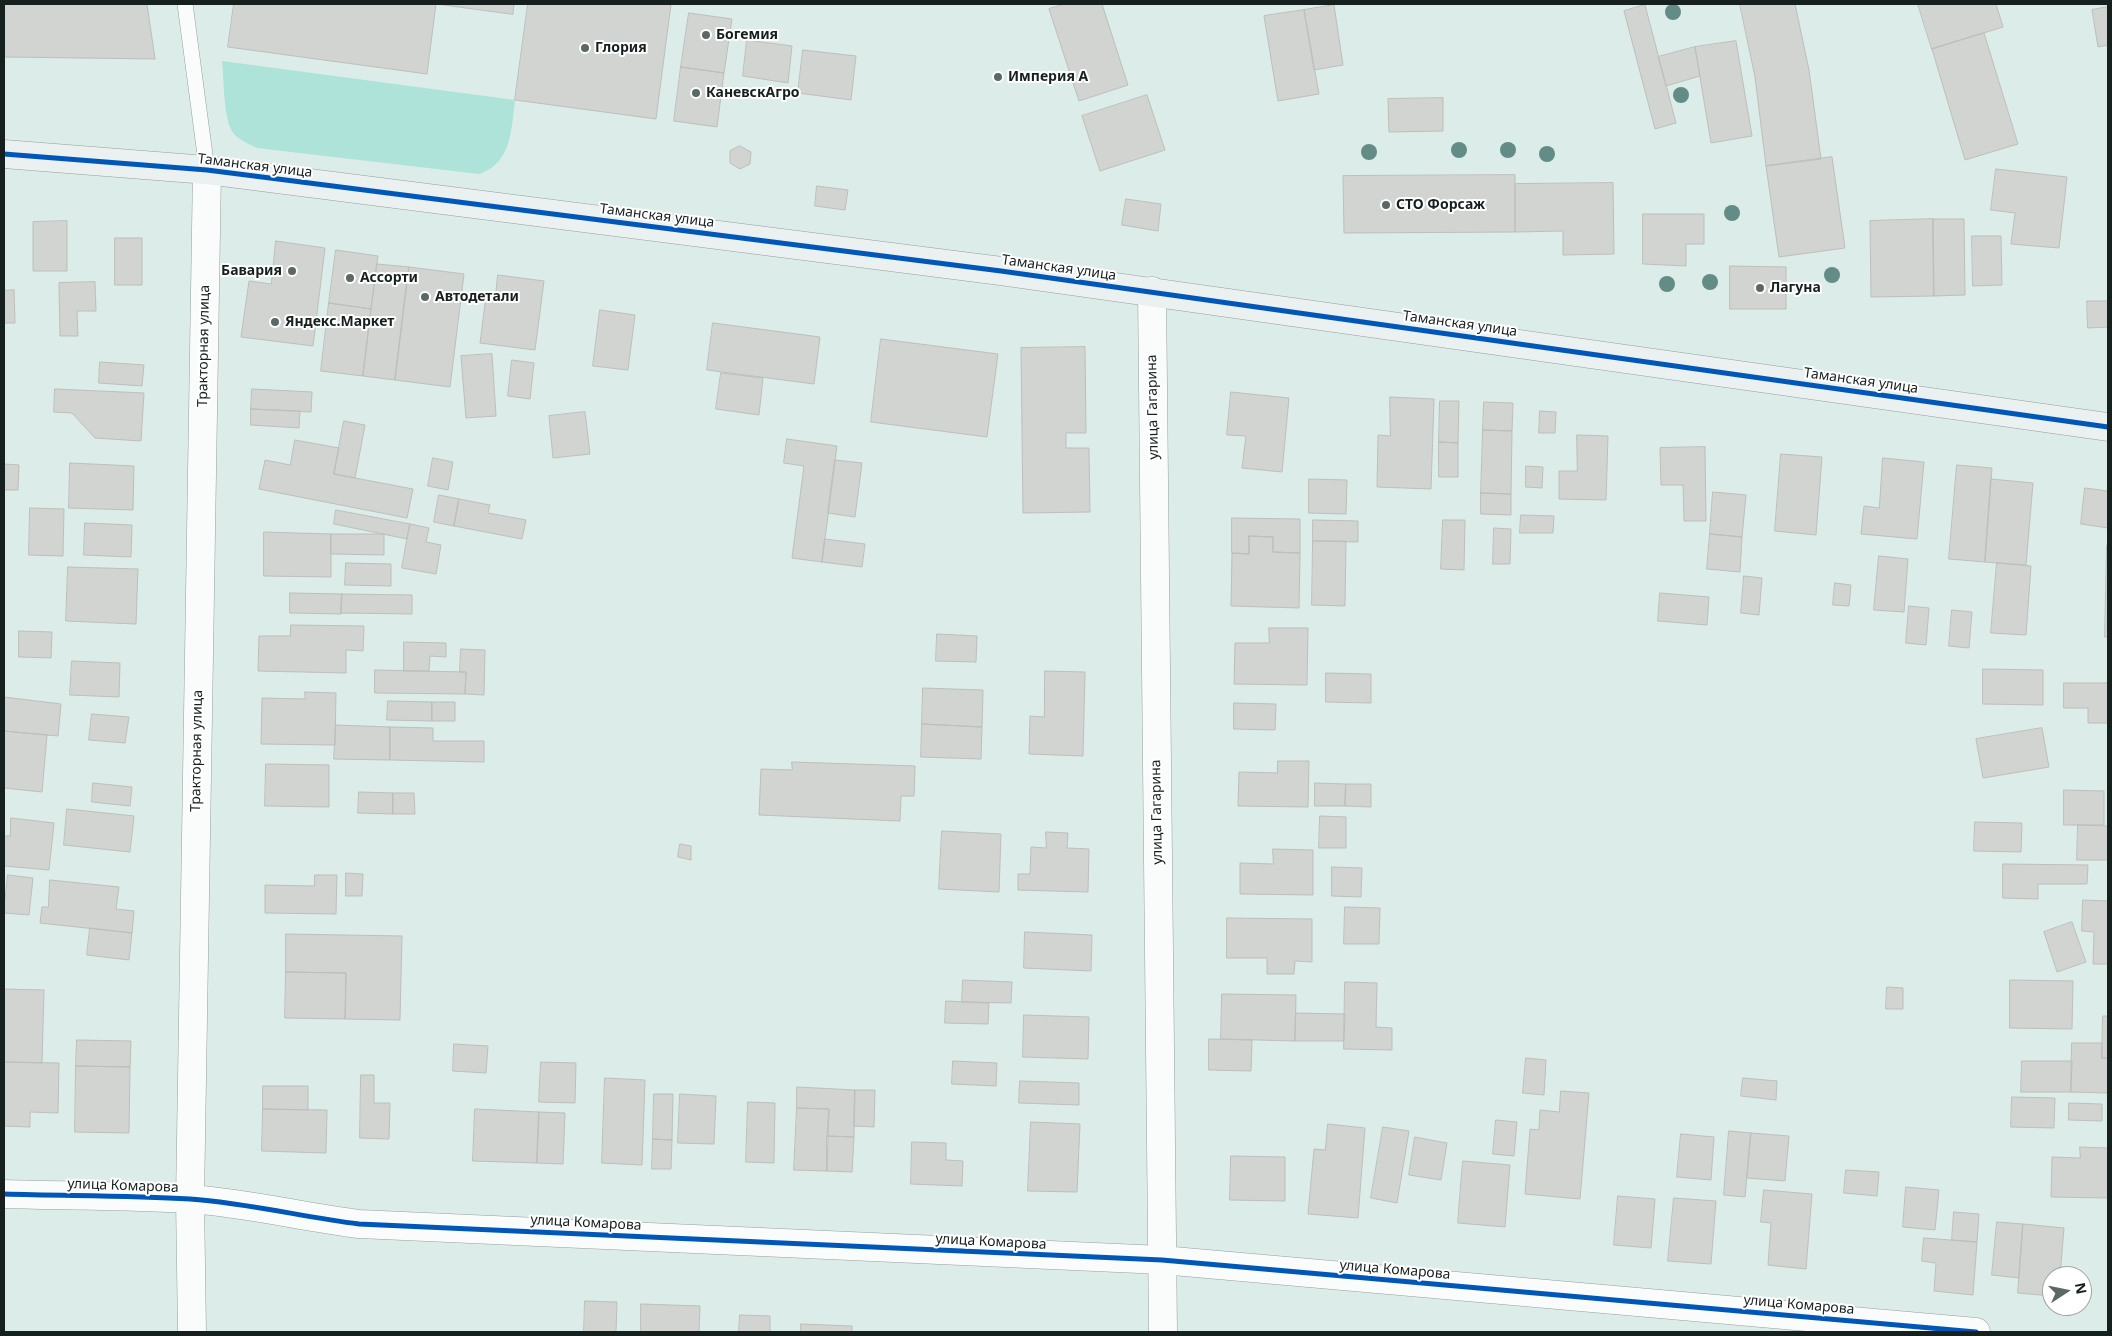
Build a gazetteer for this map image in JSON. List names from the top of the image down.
{
  "streets": {
    "street": [
      "Таманская улица",
      "Тракторная улица",
      "улица Гагарина",
      "улица Комарова"
    ]
  },
  "crossings": [
    ["Таманская улица", "Тракторная улица"],
    ["Таманская улица", "улица Гагарина"],
    ["Тракторная улица", "улица Комарова"],
    ["улица Гагарина", "улица Комарова"]
  ],
  "places": [
    "Богемия",
    "Глория",
    "Империя А",
    "КаневскАгро",
    "СТО Форсаж",
    "Бавария",
    "Ассорти",
    "Лагуна",
    "Автодетали",
    "Яндекс.Маркет"
  ],
  "north": "right"
}
